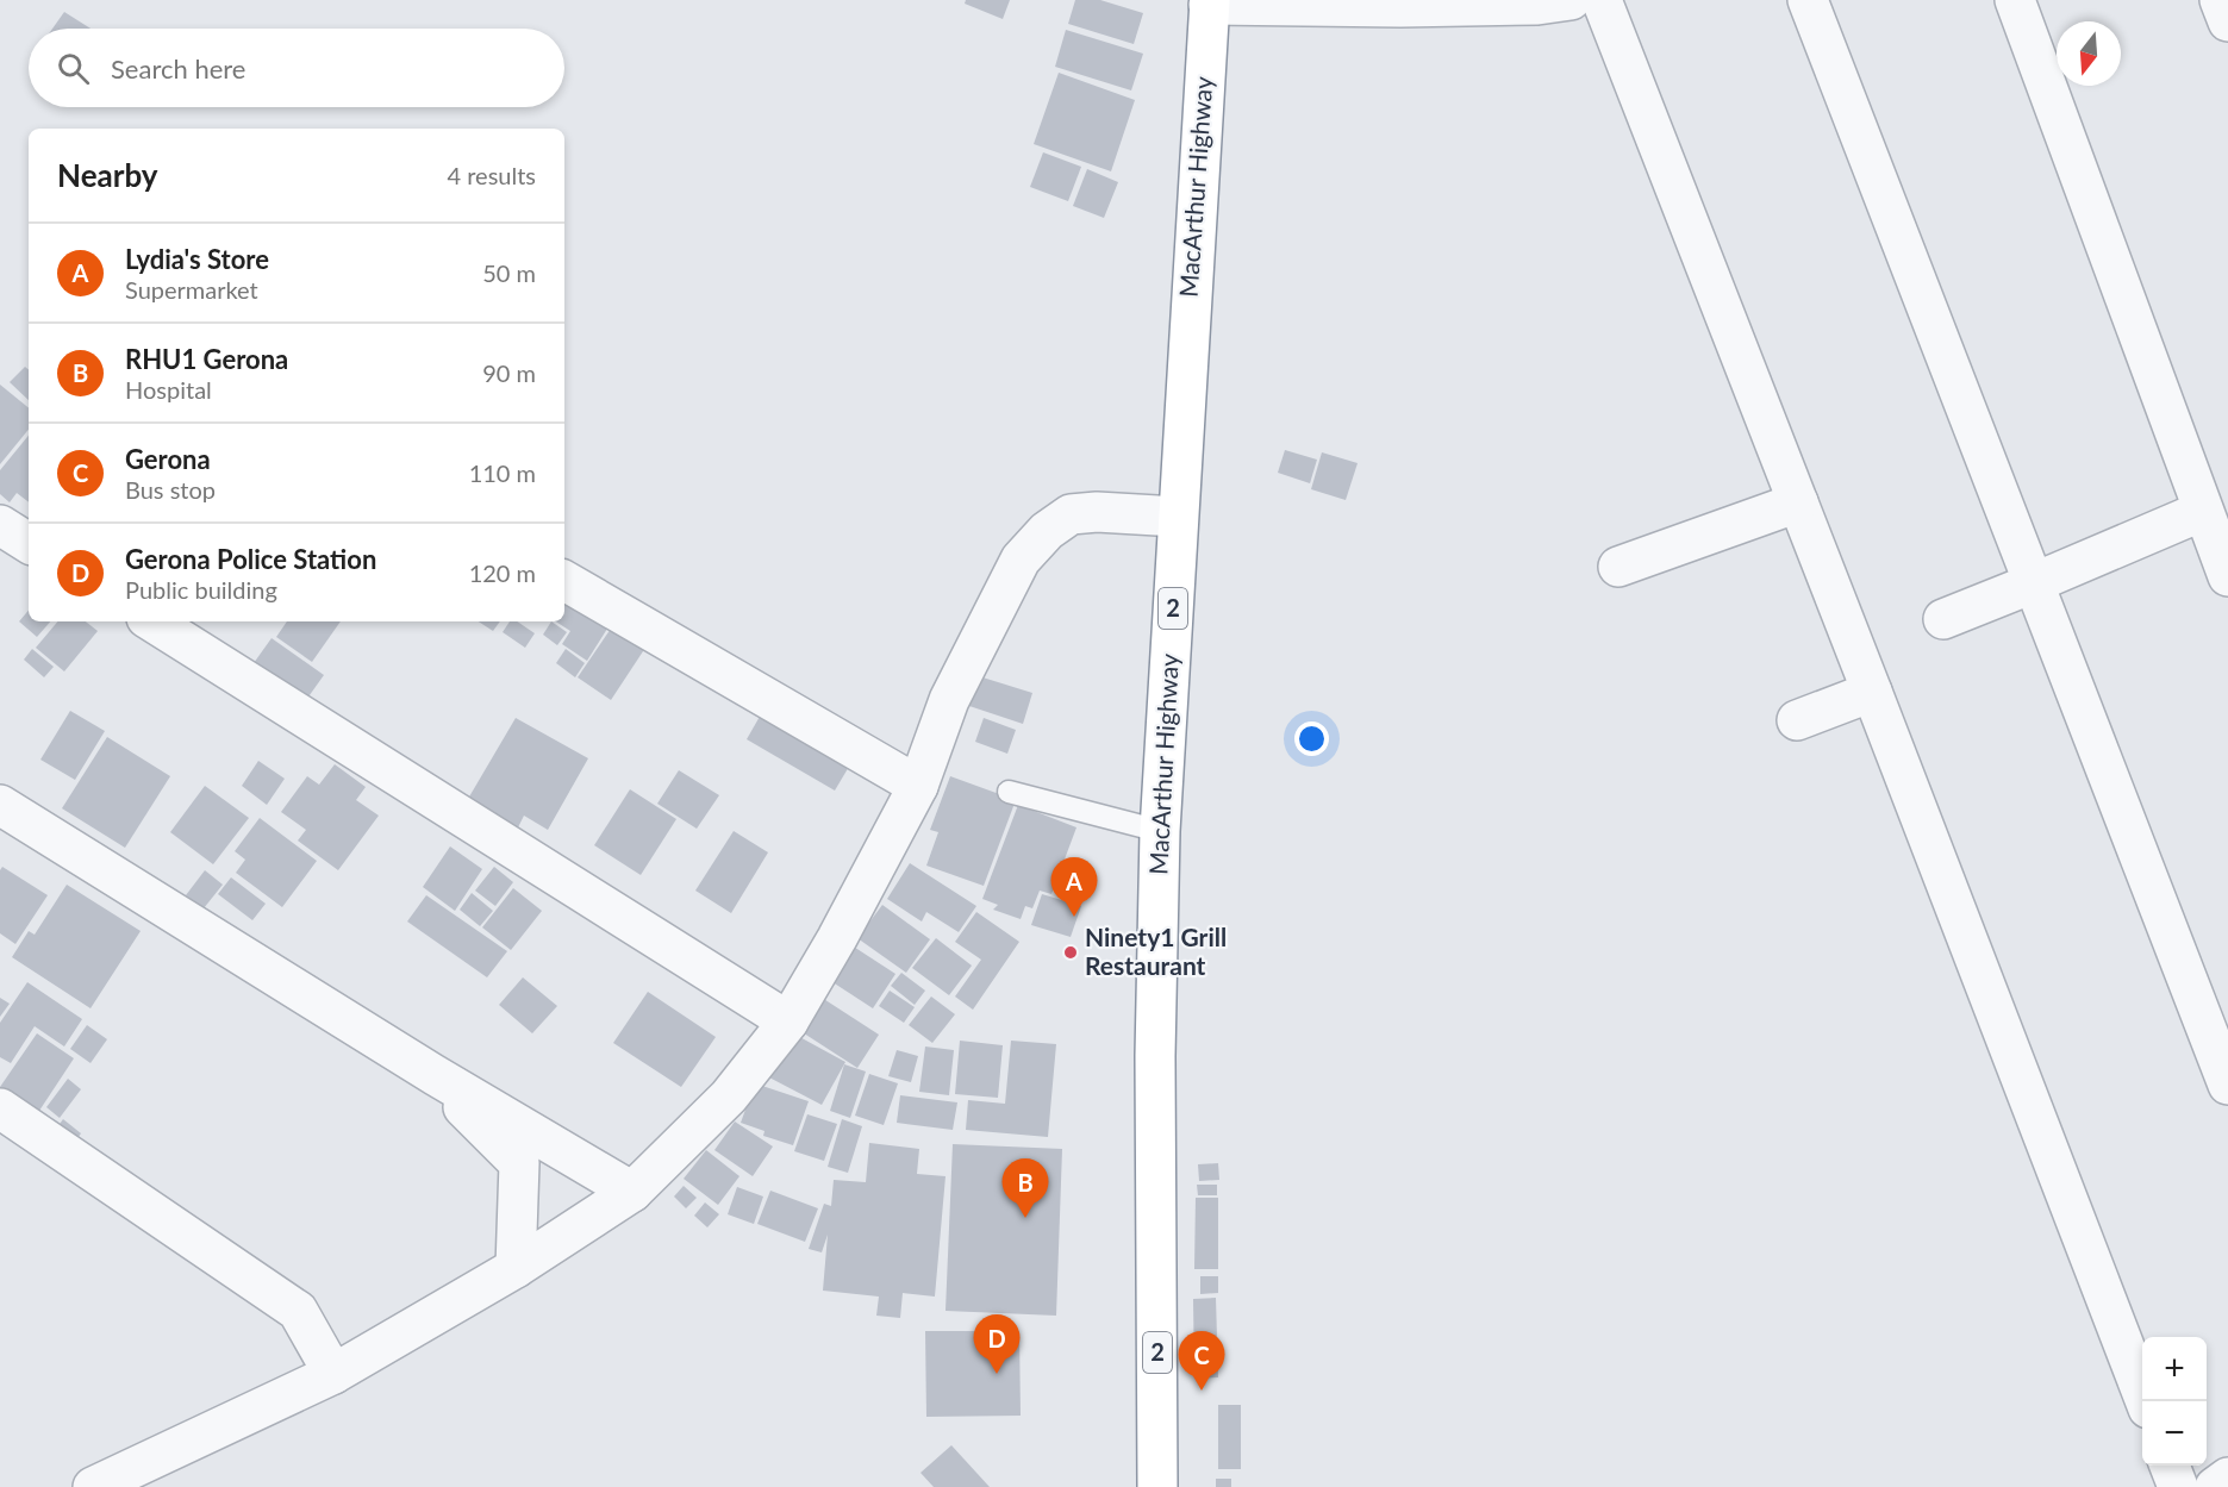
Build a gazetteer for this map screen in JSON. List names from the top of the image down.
{
  "streets": {
    "highway": ["MacArthur Highway", "2"]
  },
  "places": ["Ninety1 Grill Restaurant"],
  "north": "bottom",
  "page": {
    "search": "Search here",
    "heading": ["Nearby", "4 results"],
    "list": [
      {
        "mark": "A",
        "name": "Lydia's Store",
        "note": "Supermarket",
        "value": "50 m"
      },
      {
        "mark": "B",
        "name": "RHU1 Gerona",
        "note": "Hospital",
        "value": "90 m"
      },
      {
        "mark": "C",
        "name": "Gerona",
        "note": "Bus stop",
        "value": "110 m"
      },
      {
        "mark": "D",
        "name": "Gerona Police Station",
        "note": "Public building",
        "value": "120 m"
      }
    ],
    "pins": [
      "A",
      "B",
      "D",
      "C"
    ],
    "map_buttons": ["+", "−"]
  }
}
